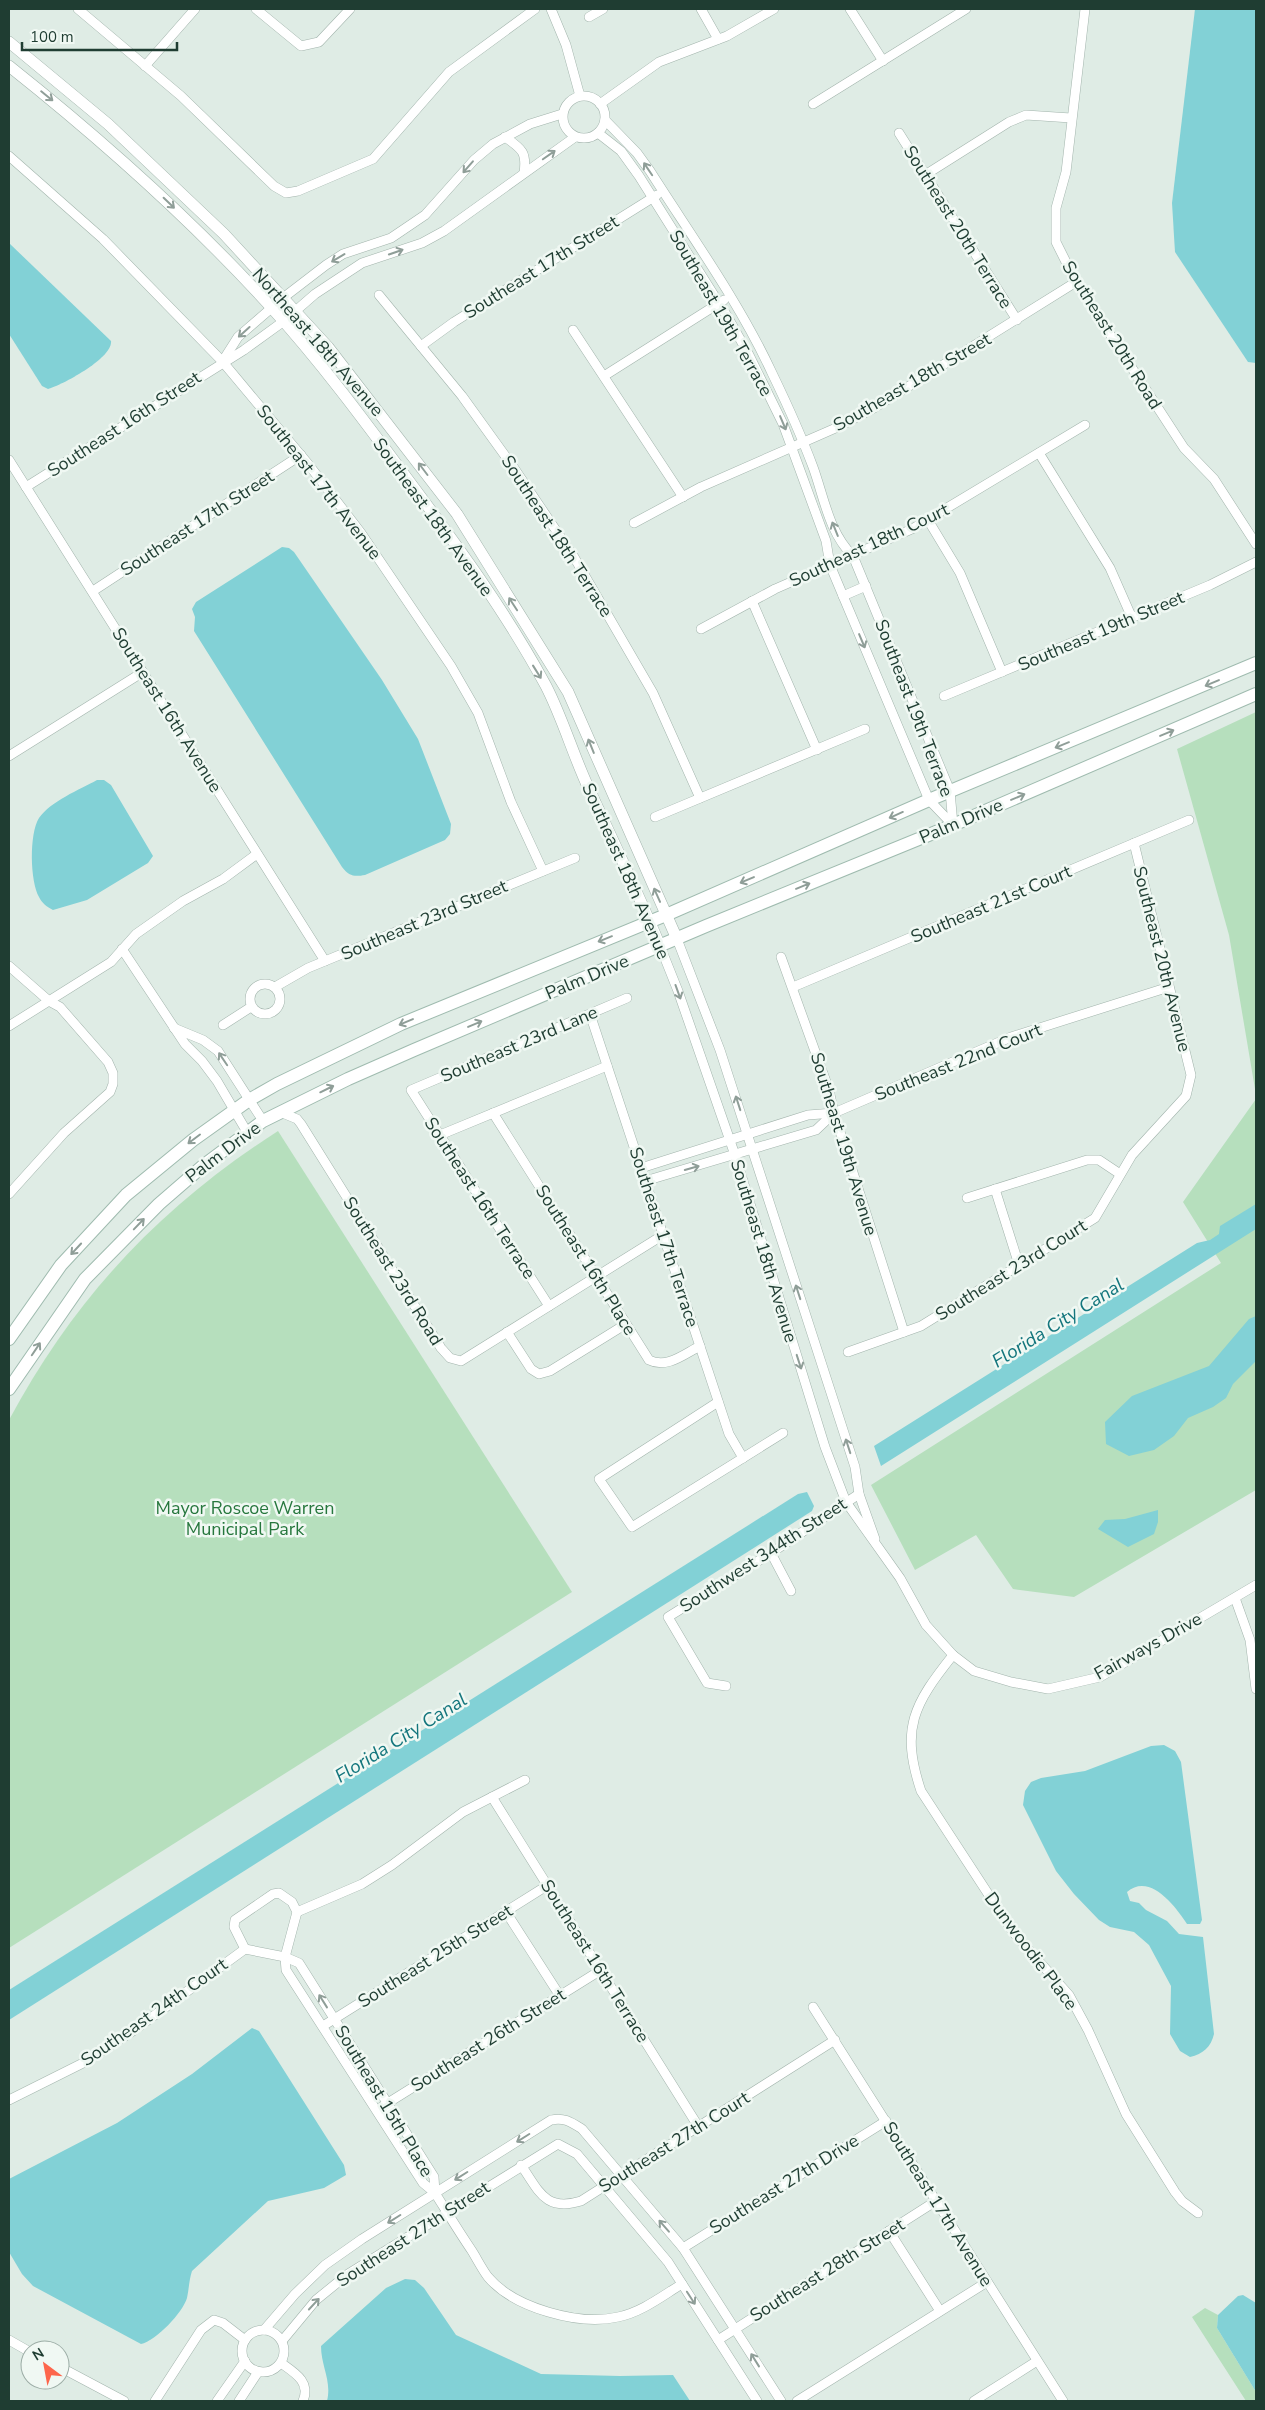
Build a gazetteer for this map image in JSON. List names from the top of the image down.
{
  "streets": {
    "main road": ["Palm Drive"],
    "street": [
      "Southeast 20th Terrace",
      "Southeast 17th Street",
      "Southeast 19th Terrace",
      "Southeast 20th Road",
      "Northeast 18th Avenue",
      "Southeast 18th Street",
      "Southeast 16th Street",
      "Southeast 17th Avenue",
      "Southeast 18th Avenue",
      "Southeast 18th Terrace",
      "Southeast 18th Court",
      "Southeast 19th Street",
      "Southeast 16th Avenue",
      "Southeast 21st Court",
      "Southeast 23rd Street",
      "Southeast 20th Avenue",
      "Southeast 23rd Lane",
      "Southeast 22nd Court",
      "Southeast 19th Avenue",
      "Southeast 16th Terrace",
      "Southeast 17th Terrace",
      "Southeast 16th Place",
      "Southeast 23rd Court",
      "Southeast 23rd Road",
      "Southwest 344th Street",
      "Fairways Drive",
      "Dunwoodie Place",
      "Southeast 25th Street",
      "Southeast 24th Court",
      "Southeast 26th Street",
      "Southeast 15th Place",
      "Southeast 27th Court",
      "Southeast 27th Drive",
      "Southeast 27th Street",
      "Southeast 28th Street"
    ]
  },
  "crossings": [
    ["Southeast 20th Terrace", "Southeast 18th Street"],
    ["Southeast 17th Street", "Southeast 19th Terrace"],
    ["Southeast 17th Street", "Southeast 17th Avenue"],
    ["Southeast 17th Street", "Southeast 18th Terrace"],
    ["Southeast 17th Street", "Southeast 16th Avenue"],
    ["Southeast 19th Terrace", "Southeast 18th Street"],
    ["Southeast 19th Terrace", "Southeast 16th Street"],
    ["Southeast 19th Terrace", "Southeast 18th Court"],
    ["Southeast 19th Terrace", "Palm Drive"],
    ["Southeast 20th Road", "Southeast 18th Street"],
    ["Northeast 18th Avenue", "Southeast 16th Street"],
    ["Northeast 18th Avenue", "Southeast 18th Avenue"],
    ["Northeast 18th Avenue", "Palm Drive"],
    ["Southeast 16th Street", "Southeast 17th Avenue"],
    ["Southeast 16th Street", "Southeast 18th Avenue"],
    ["Southeast 16th Street", "Southeast 16th Avenue"],
    ["Southeast 17th Avenue", "Southeast 23rd Street"],
    ["Southeast 17th Avenue", "Southeast 27th Court"],
    ["Southeast 17th Avenue", "Southeast 27th Drive"],
    ["Southeast 17th Avenue", "Southeast 28th Street"],
    ["Southeast 18th Avenue", "Palm Drive"],
    ["Southeast 18th Avenue", "Southeast 22nd Court"],
    ["Southeast 18th Avenue", "Southwest 344th Street"],
    ["Southeast 18th Avenue", "Fairways Drive"],
    ["Southeast 16th Avenue", "Southeast 23rd Street"],
    ["Palm Drive", "Southeast 23rd Road"],
    ["Southeast 21st Court", "Southeast 20th Avenue"],
    ["Southeast 21st Court", "Southeast 19th Avenue"],
    ["Southeast 20th Avenue", "Southeast 22nd Court"],
    ["Southeast 20th Avenue", "Southeast 23rd Court"],
    ["Southeast 23rd Lane", "Southeast 16th Terrace"],
    ["Southeast 23rd Lane", "Southeast 17th Terrace"],
    ["Southeast 22nd Court", "Southeast 19th Avenue"],
    ["Southeast 22nd Court", "Southeast 17th Terrace"],
    ["Southeast 19th Avenue", "Southeast 23rd Court"],
    ["Southeast 16th Terrace", "Southeast 23rd Road"],
    ["Southeast 16th Terrace", "Southeast 25th Street"],
    ["Southeast 16th Terrace", "Southeast 26th Street"],
    ["Southeast 16th Terrace", "Southeast 27th Court"],
    ["Southeast 17th Terrace", "Southeast 16th Place"],
    ["Southeast 17th Terrace", "Southeast 23rd Road"],
    ["Southeast 16th Place", "Southeast 23rd Road"],
    ["Southwest 344th Street", "Fairways Drive"],
    ["Fairways Drive", "Dunwoodie Place"],
    ["Southeast 25th Street", "Southeast 15th Place"],
    ["Southeast 24th Court", "Southeast 15th Place"],
    ["Southeast 26th Street", "Southeast 15th Place"],
    ["Southeast 15th Place", "Southeast 27th Street"],
    ["Southeast 27th Court", "Southeast 27th Street"]
  ],
  "water": ["Florida City Canal"],
  "parks": ["Mayor Roscoe Warren Municipal Park"],
  "scale_bar": "100 m",
  "north": "top left"
}
